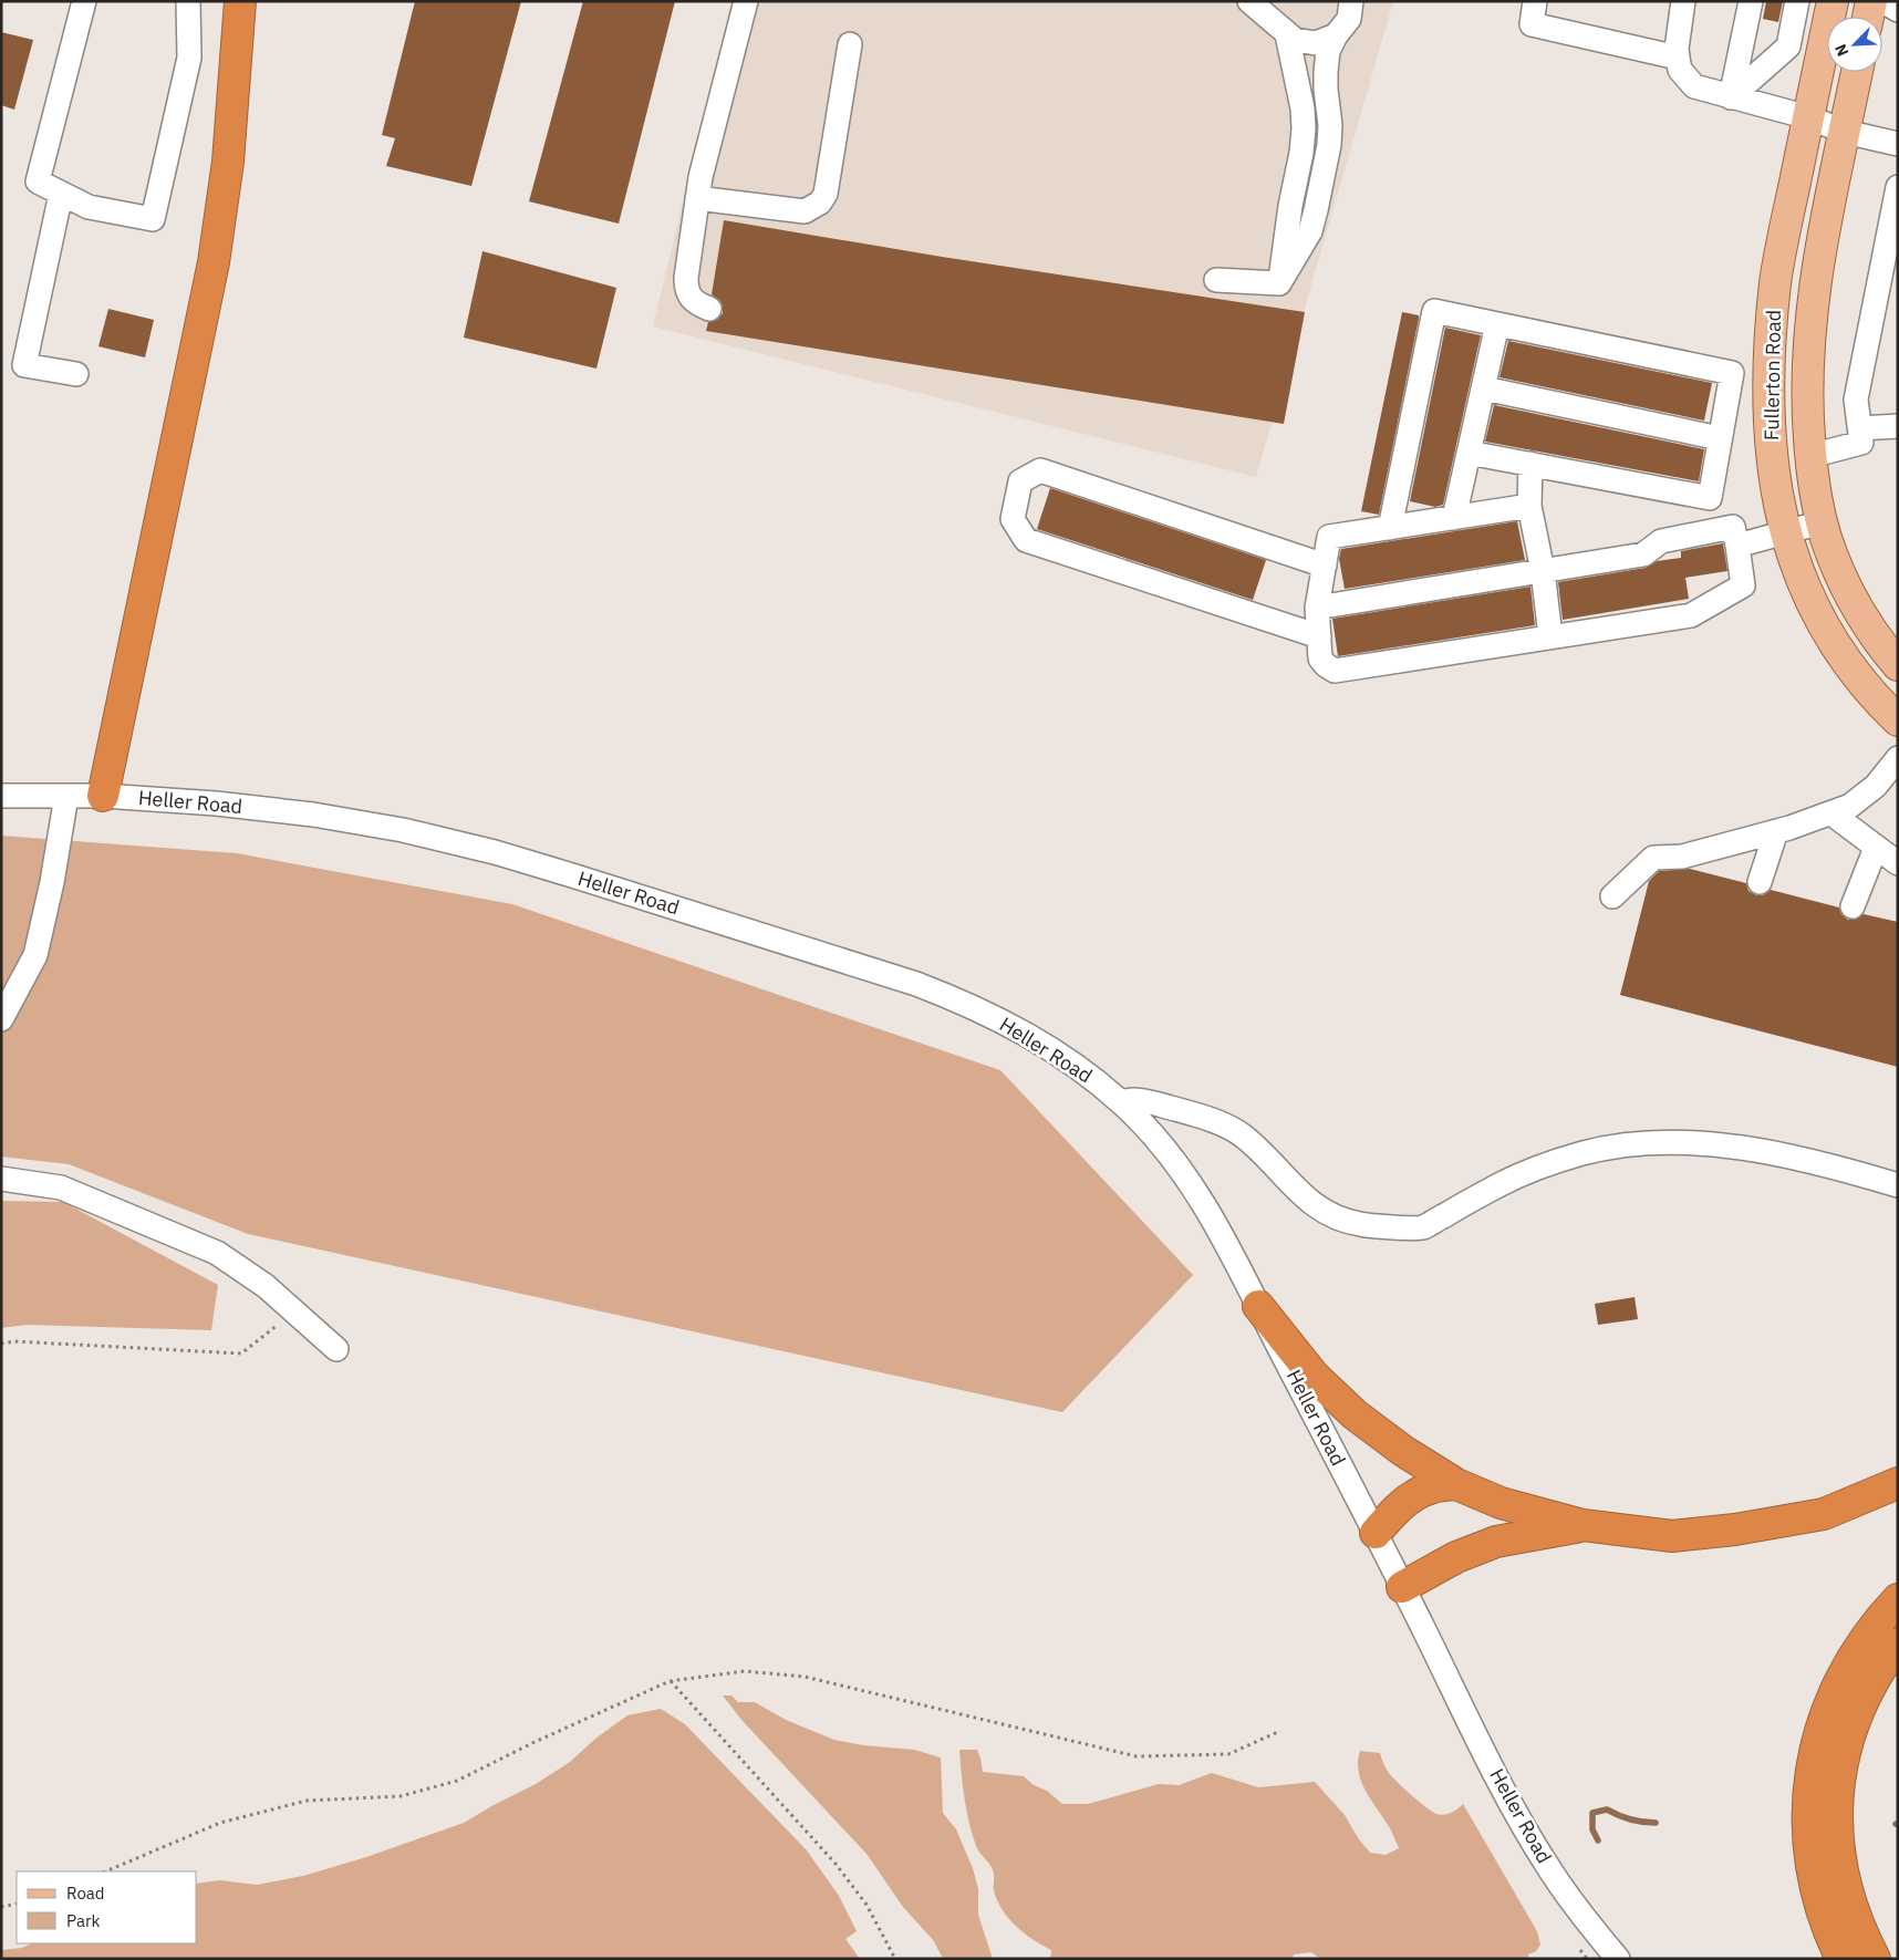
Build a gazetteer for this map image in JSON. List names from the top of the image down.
{
  "streets": {
    "main road": ["Fullerton Road"],
    "street": ["Heller Road"]
  },
  "legend": ["Road", "Park"],
  "north": "bottom left"
}
